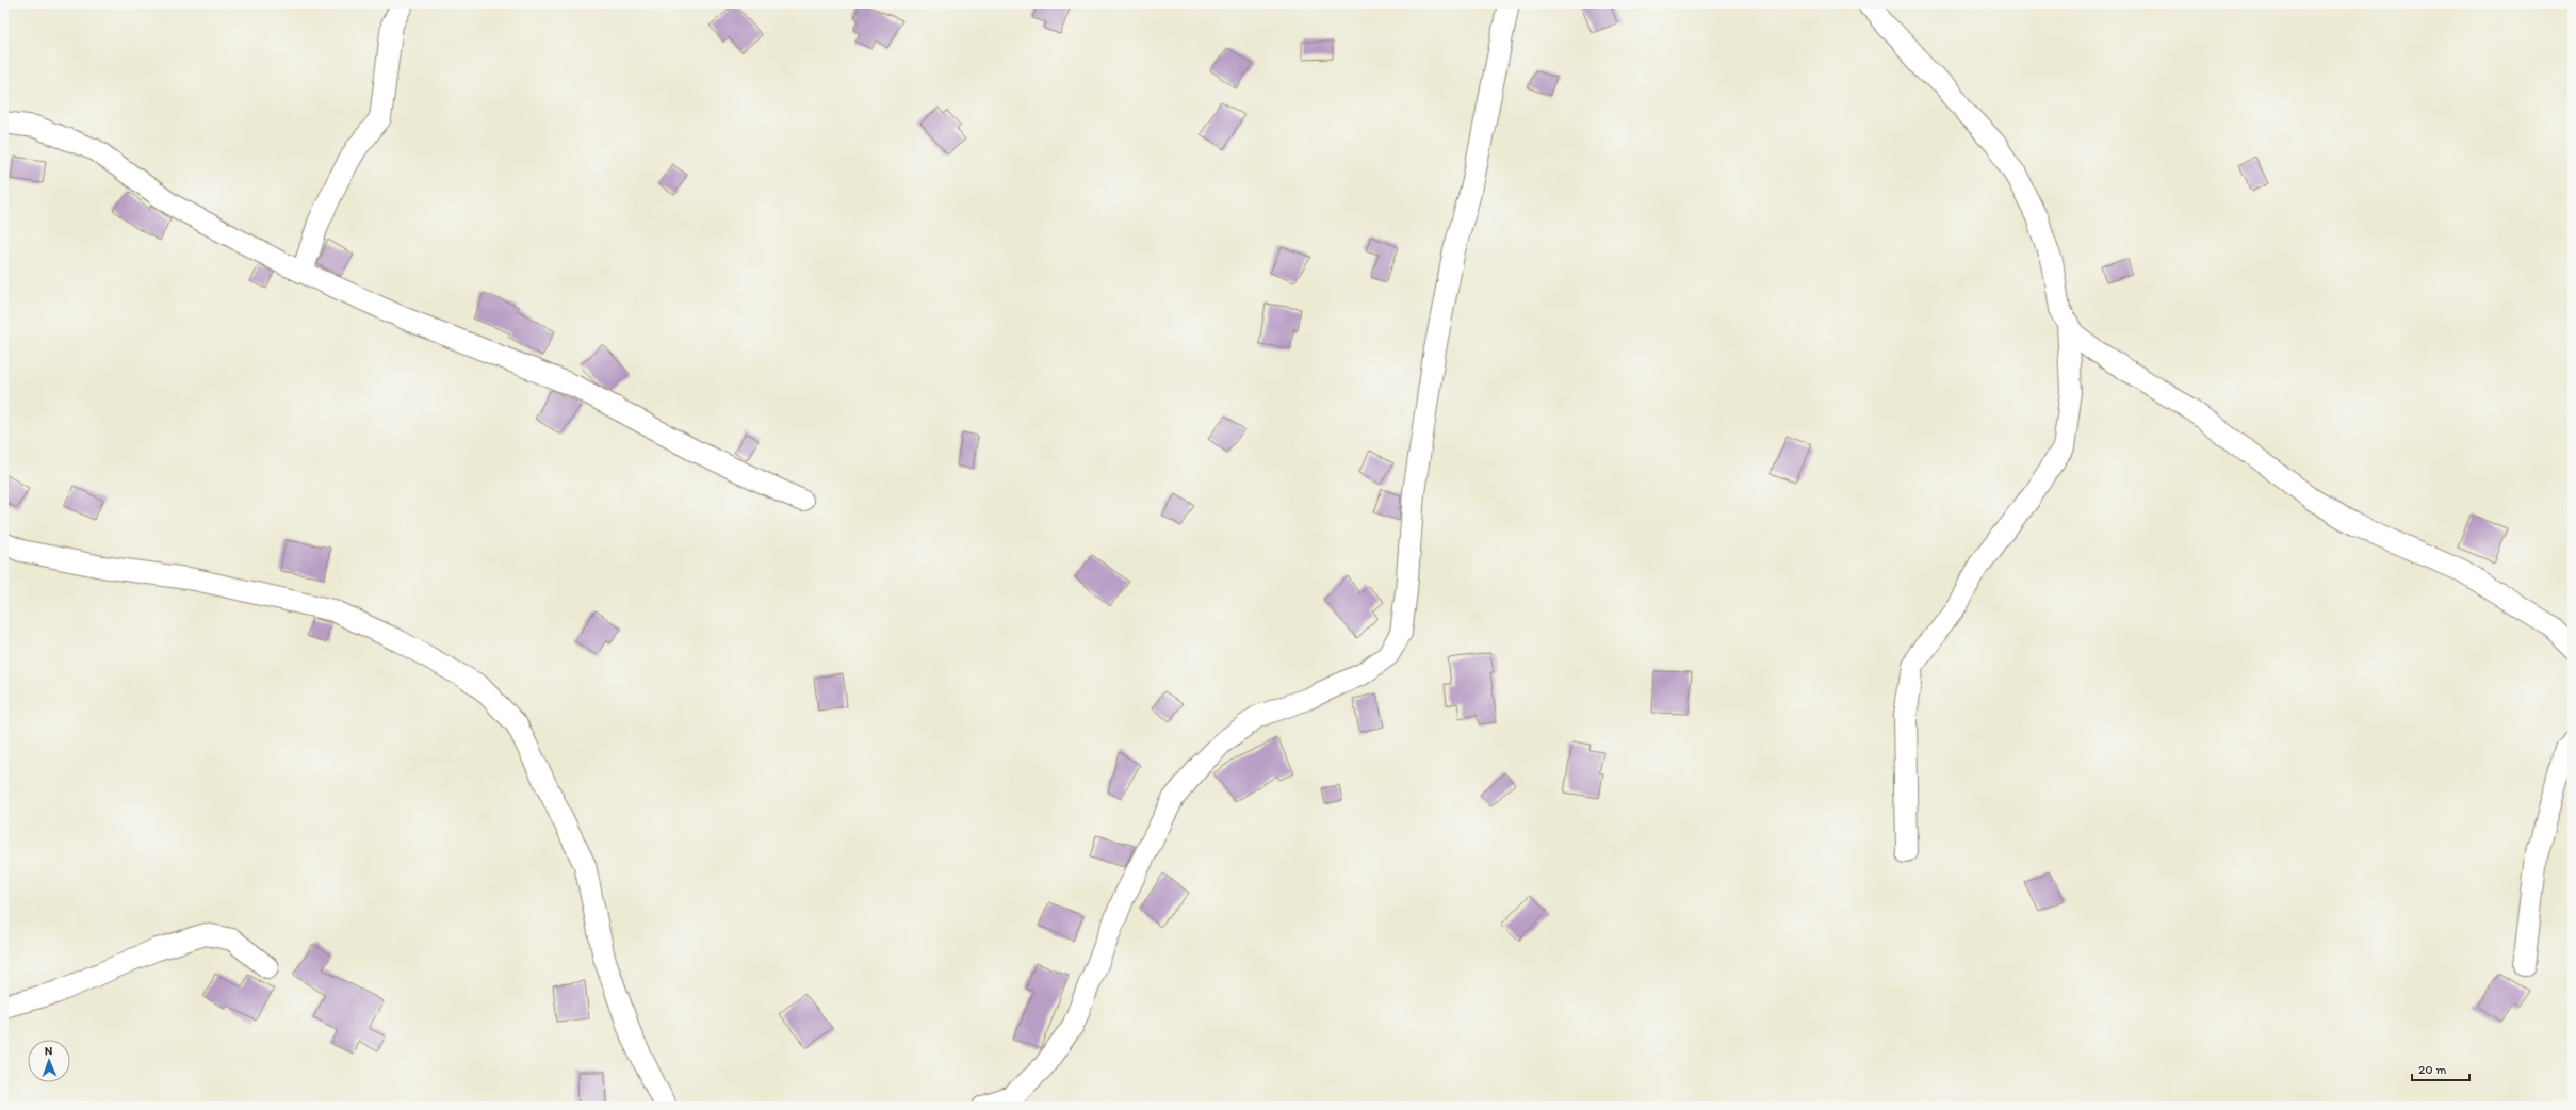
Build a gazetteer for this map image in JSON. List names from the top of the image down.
{
  "scale_bar": "20 m",
  "north": "top"
}
